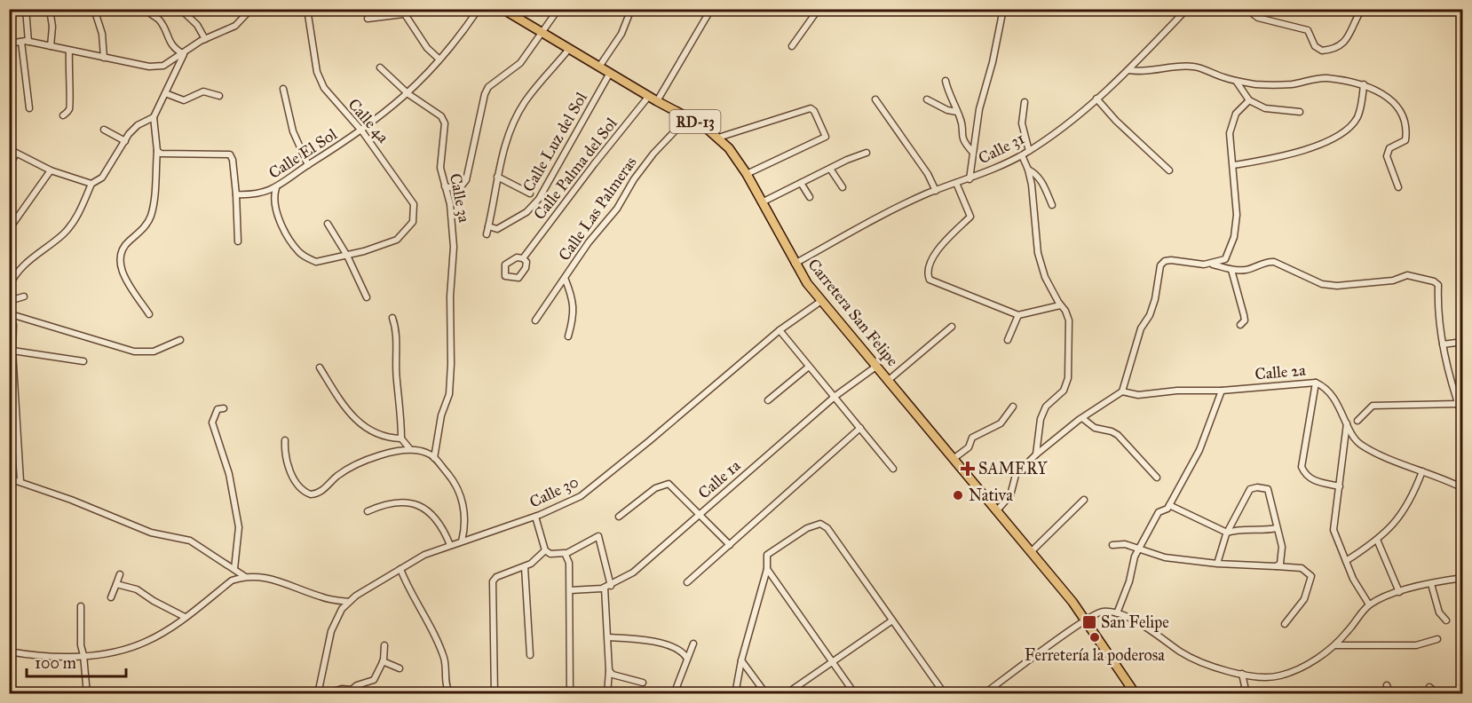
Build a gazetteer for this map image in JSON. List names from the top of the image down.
{
  "streets": {
    "main road": ["RD-13", "Carretera San Felipe"],
    "street": [
      "Calle 4a",
      "Calle Luz del Sol",
      "Calle 31",
      "Calle El Sol",
      "Calle Palma del Sol",
      "Calle 3a",
      "Calle Las Palmeras",
      "Calle 2a",
      "Calle 1a",
      "Calle 30"
    ]
  },
  "crossings": [
    ["Calle 4a", "Calle El Sol"],
    ["Calle Luz del Sol", "Carretera San Felipe"],
    ["Calle 31", "Carretera San Felipe"],
    ["Calle El Sol", "Calle 3a"],
    ["Calle Palma del Sol", "Carretera San Felipe"],
    ["Calle Las Palmeras", "Carretera San Felipe"],
    ["Carretera San Felipe", "Calle 1a"],
    ["Carretera San Felipe", "Calle 30"]
  ],
  "places": {
    "health": ["SAMERY"],
    "other": ["Nativa", "Ferretería la poderosa"],
    "transit": ["San Felipe"]
  },
  "scale_bar": "100 m"
}
